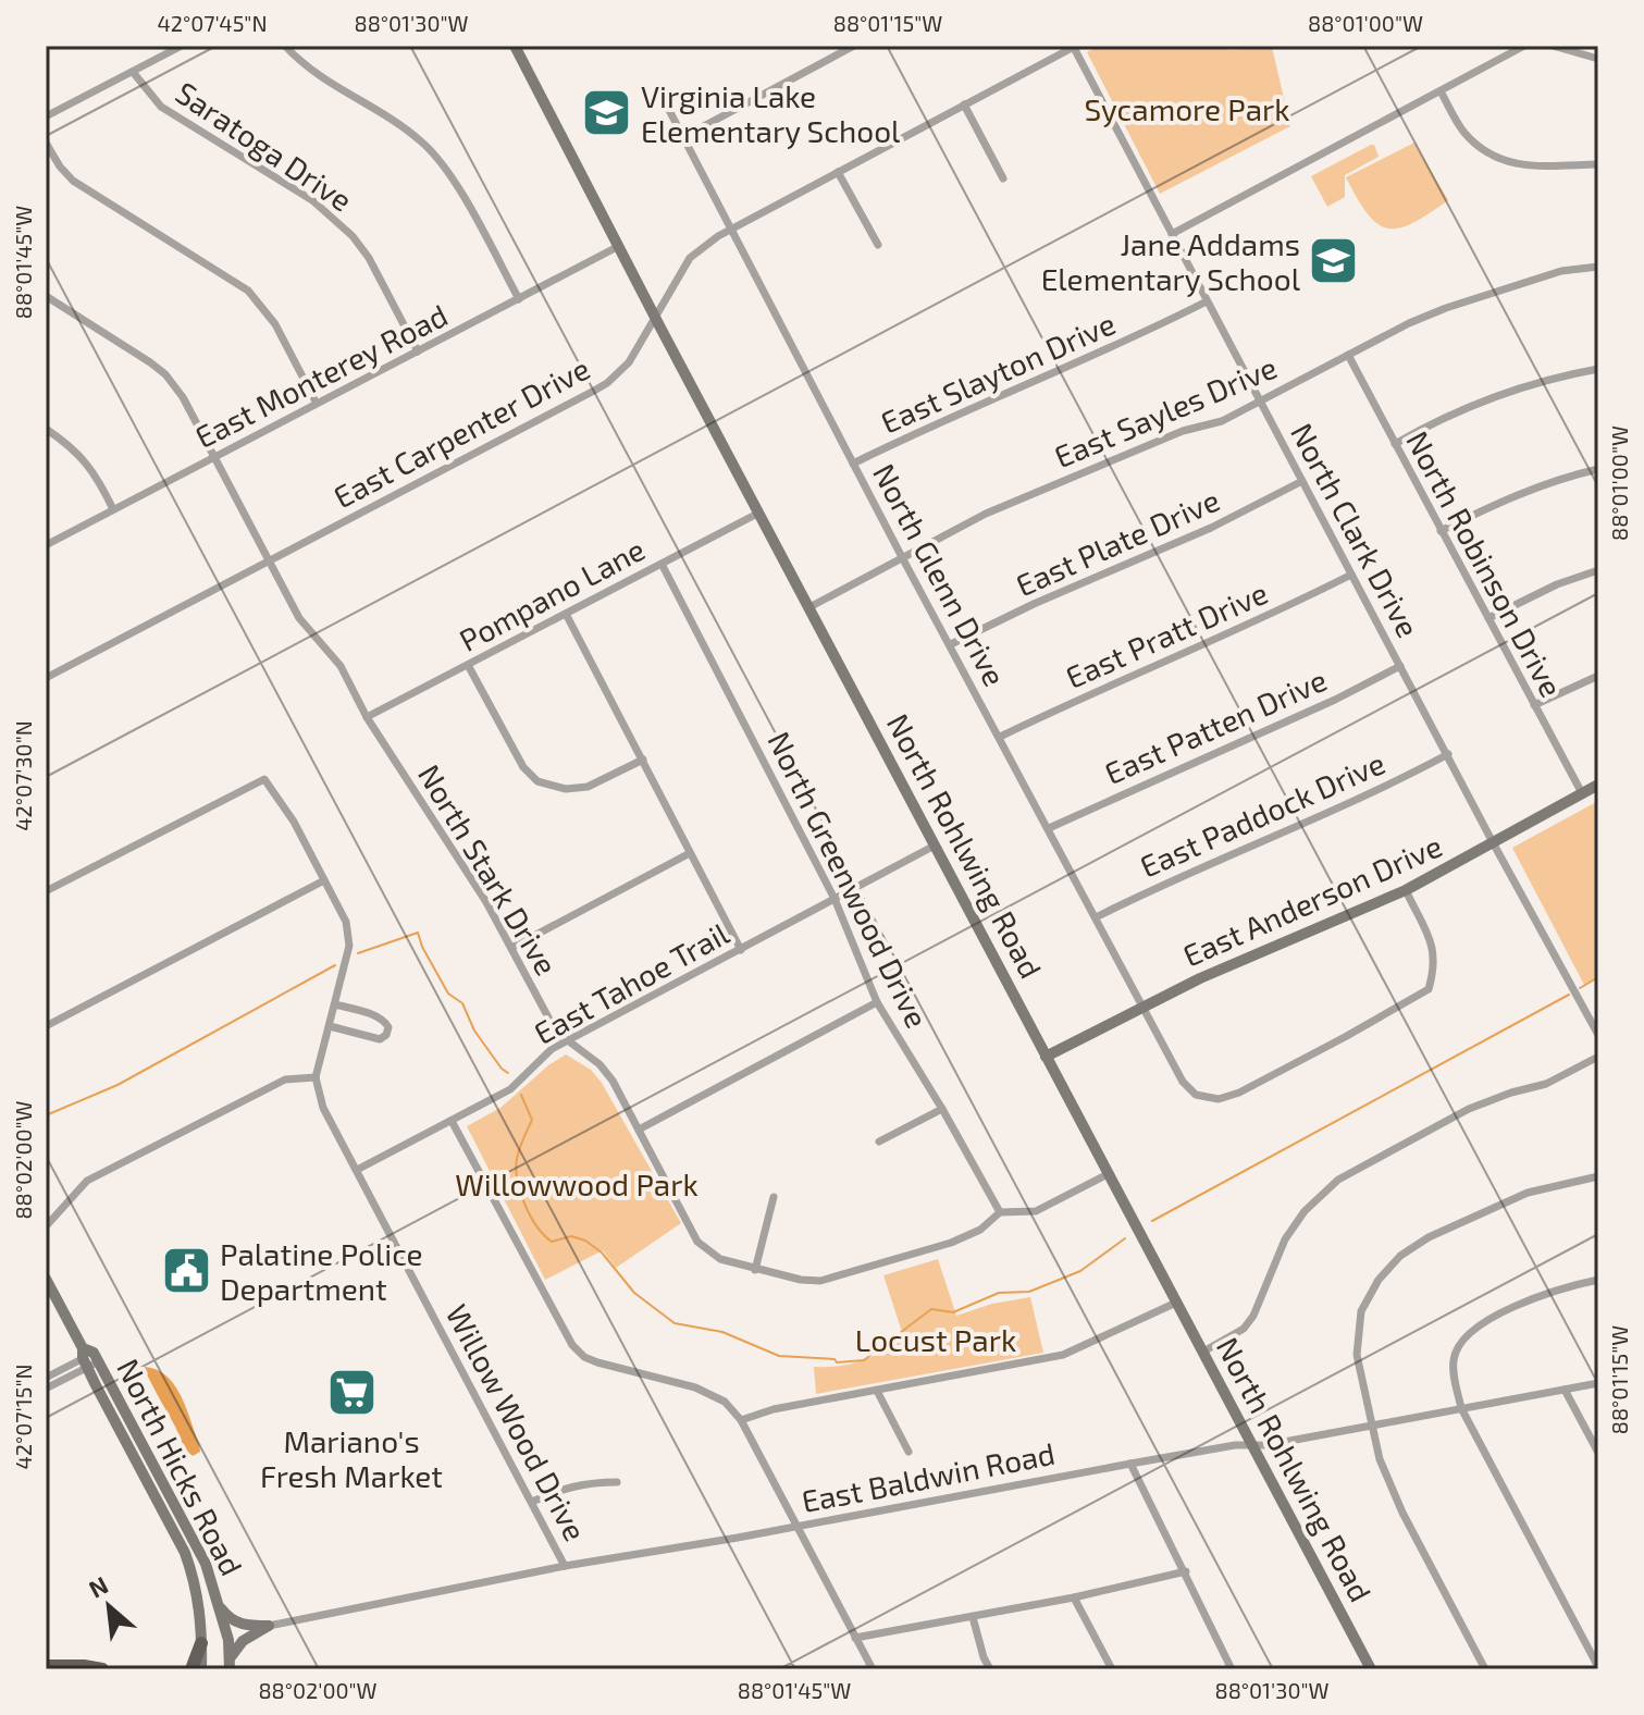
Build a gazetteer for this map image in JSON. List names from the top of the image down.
{
  "streets": {
    "street": [
      "Saratoga Drive",
      "East Slayton Drive",
      "East Monterey Road",
      "East Sayles Drive",
      "East Carpenter Drive",
      "North Clark Drive",
      "East Plate Drive",
      "North Robinson Drive",
      "North Glenn Drive",
      "Pompano Lane",
      "East Pratt Drive",
      "East Patten Drive",
      "East Paddock Drive",
      "North Rohlwing Road",
      "North Stark Drive",
      "North Greenwood Drive",
      "East Anderson Drive",
      "East Tahoe Trail",
      "Willow Wood Drive",
      "North Hicks Road",
      "East Baldwin Road"
    ]
  },
  "crossings": [
    ["Saratoga Drive", "East Monterey Road"],
    ["East Slayton Drive", "North Clark Drive"],
    ["East Slayton Drive", "North Glenn Drive"],
    ["East Monterey Road", "North Rohlwing Road"],
    ["East Monterey Road", "North Stark Drive"],
    ["East Sayles Drive", "North Clark Drive"],
    ["East Sayles Drive", "North Robinson Drive"],
    ["East Sayles Drive", "North Glenn Drive"],
    ["East Sayles Drive", "North Rohlwing Road"],
    ["East Carpenter Drive", "North Clark Drive"],
    ["East Carpenter Drive", "North Glenn Drive"],
    ["East Carpenter Drive", "North Rohlwing Road"],
    ["East Carpenter Drive", "North Stark Drive"],
    ["North Clark Drive", "East Plate Drive"],
    ["North Clark Drive", "East Pratt Drive"],
    ["North Clark Drive", "East Patten Drive"],
    ["North Clark Drive", "East Paddock Drive"],
    ["North Clark Drive", "East Anderson Drive"],
    ["East Plate Drive", "North Glenn Drive"],
    ["North Robinson Drive", "East Anderson Drive"],
    ["North Glenn Drive", "East Pratt Drive"],
    ["North Glenn Drive", "East Patten Drive"],
    ["North Glenn Drive", "East Paddock Drive"],
    ["North Glenn Drive", "East Anderson Drive"],
    ["Pompano Lane", "North Rohlwing Road"],
    ["Pompano Lane", "North Stark Drive"],
    ["Pompano Lane", "North Greenwood Drive"],
    ["North Rohlwing Road", "East Anderson Drive"],
    ["North Rohlwing Road", "East Tahoe Trail"],
    ["North Rohlwing Road", "East Baldwin Road"],
    ["North Stark Drive", "North Greenwood Drive"],
    ["North Stark Drive", "East Tahoe Trail"],
    ["North Greenwood Drive", "East Tahoe Trail"],
    ["East Tahoe Trail", "Willow Wood Drive"],
    ["Willow Wood Drive", "East Baldwin Road"]
  ],
  "parks": ["Sycamore Park", "Willowwood Park", "Locust Park"],
  "places": {
    "school or university": ["Virginia Lake Elementary School", "Jane Addams Elementary School"],
    "public building": ["Palatine Police Department"],
    "supermarket": ["Mariano's Fresh Market"]
  },
  "north": "top left",
  "coordinates": [
    "42°07'45\"N",
    "88°01'30\"W",
    "88°01'15\"W",
    "88°01'00\"W",
    "88°01'45\"W",
    "42°07'30\"N",
    "88°02'00\"W",
    "42°07'15\"N"
  ]
}
